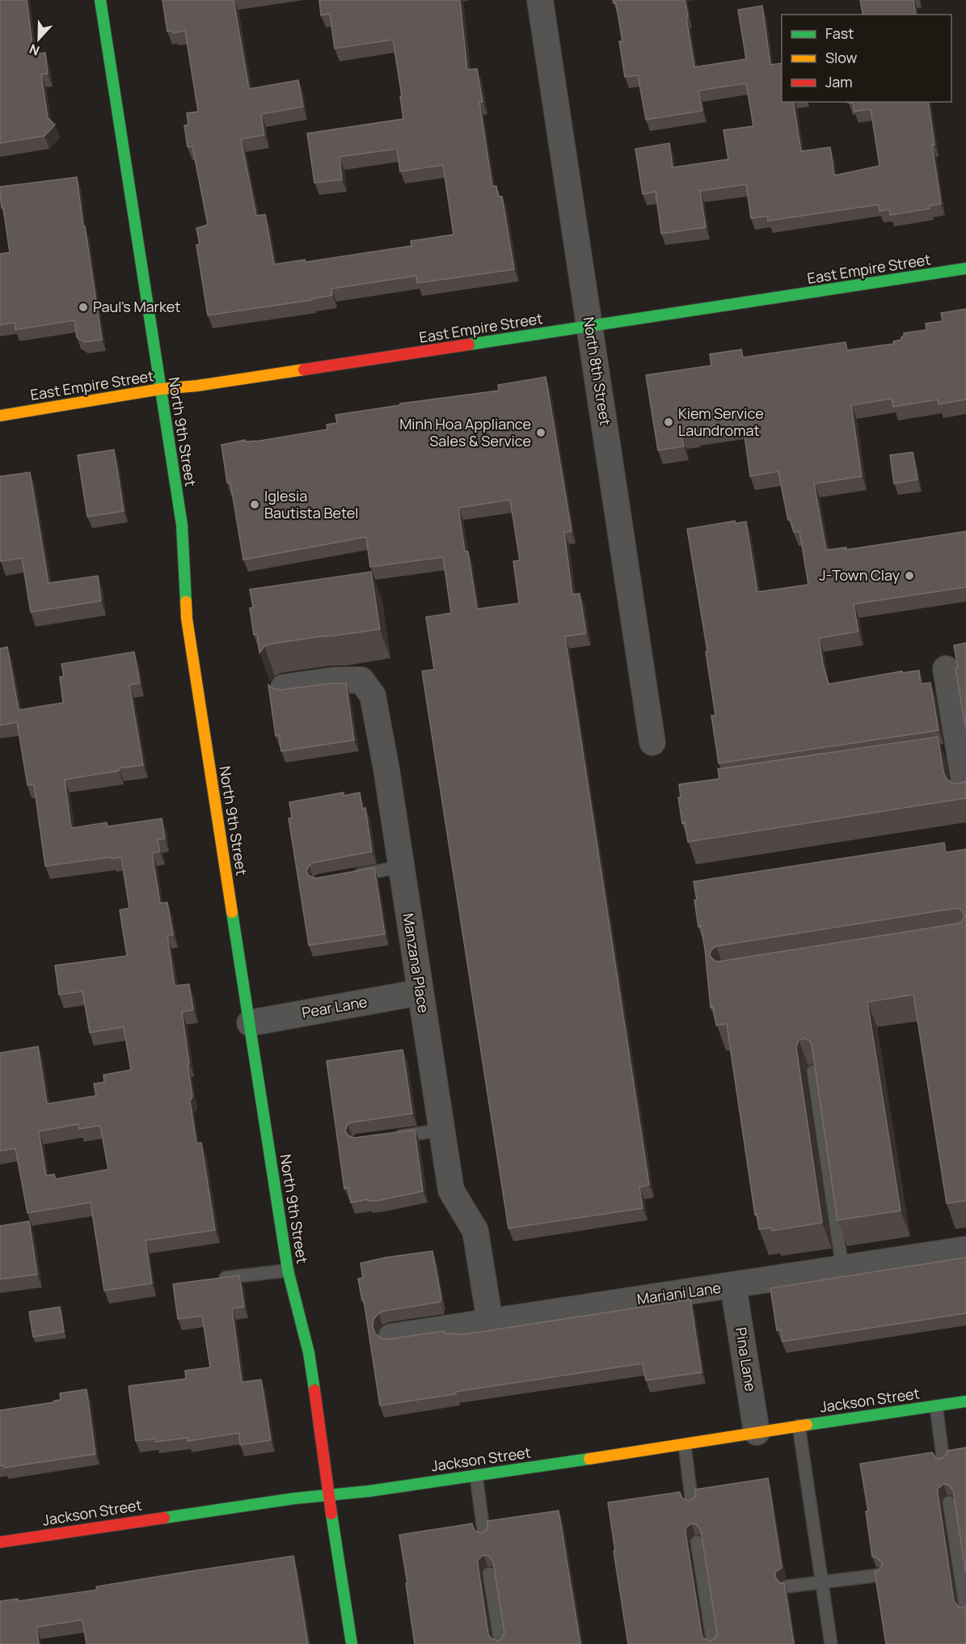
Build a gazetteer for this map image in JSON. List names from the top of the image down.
{
  "streets": {
    "street": [
      "East Empire Street",
      "North 8th Street",
      "North 9th Street",
      "Manzana Place",
      "Pear Lane",
      "Mariani Lane",
      "Pina Lane",
      "Jackson Street"
    ]
  },
  "crossings": [
    ["East Empire Street", "North 8th Street"],
    ["East Empire Street", "North 9th Street"],
    ["North 9th Street", "Pear Lane"],
    ["North 9th Street", "Jackson Street"],
    ["Manzana Place", "Pear Lane"],
    ["Manzana Place", "Mariani Lane"],
    ["Mariani Lane", "Pina Lane"],
    ["Pina Lane", "Jackson Street"]
  ],
  "places": [
    "Paul’s Market",
    "Kiem Service Laundromat",
    "Minh Hoa Appliance Sales & Service",
    "Iglesia Bautista Betel",
    "J-Town Clay"
  ],
  "legend": ["Fast", "Slow", "Jam"],
  "north": "bottom"
}
